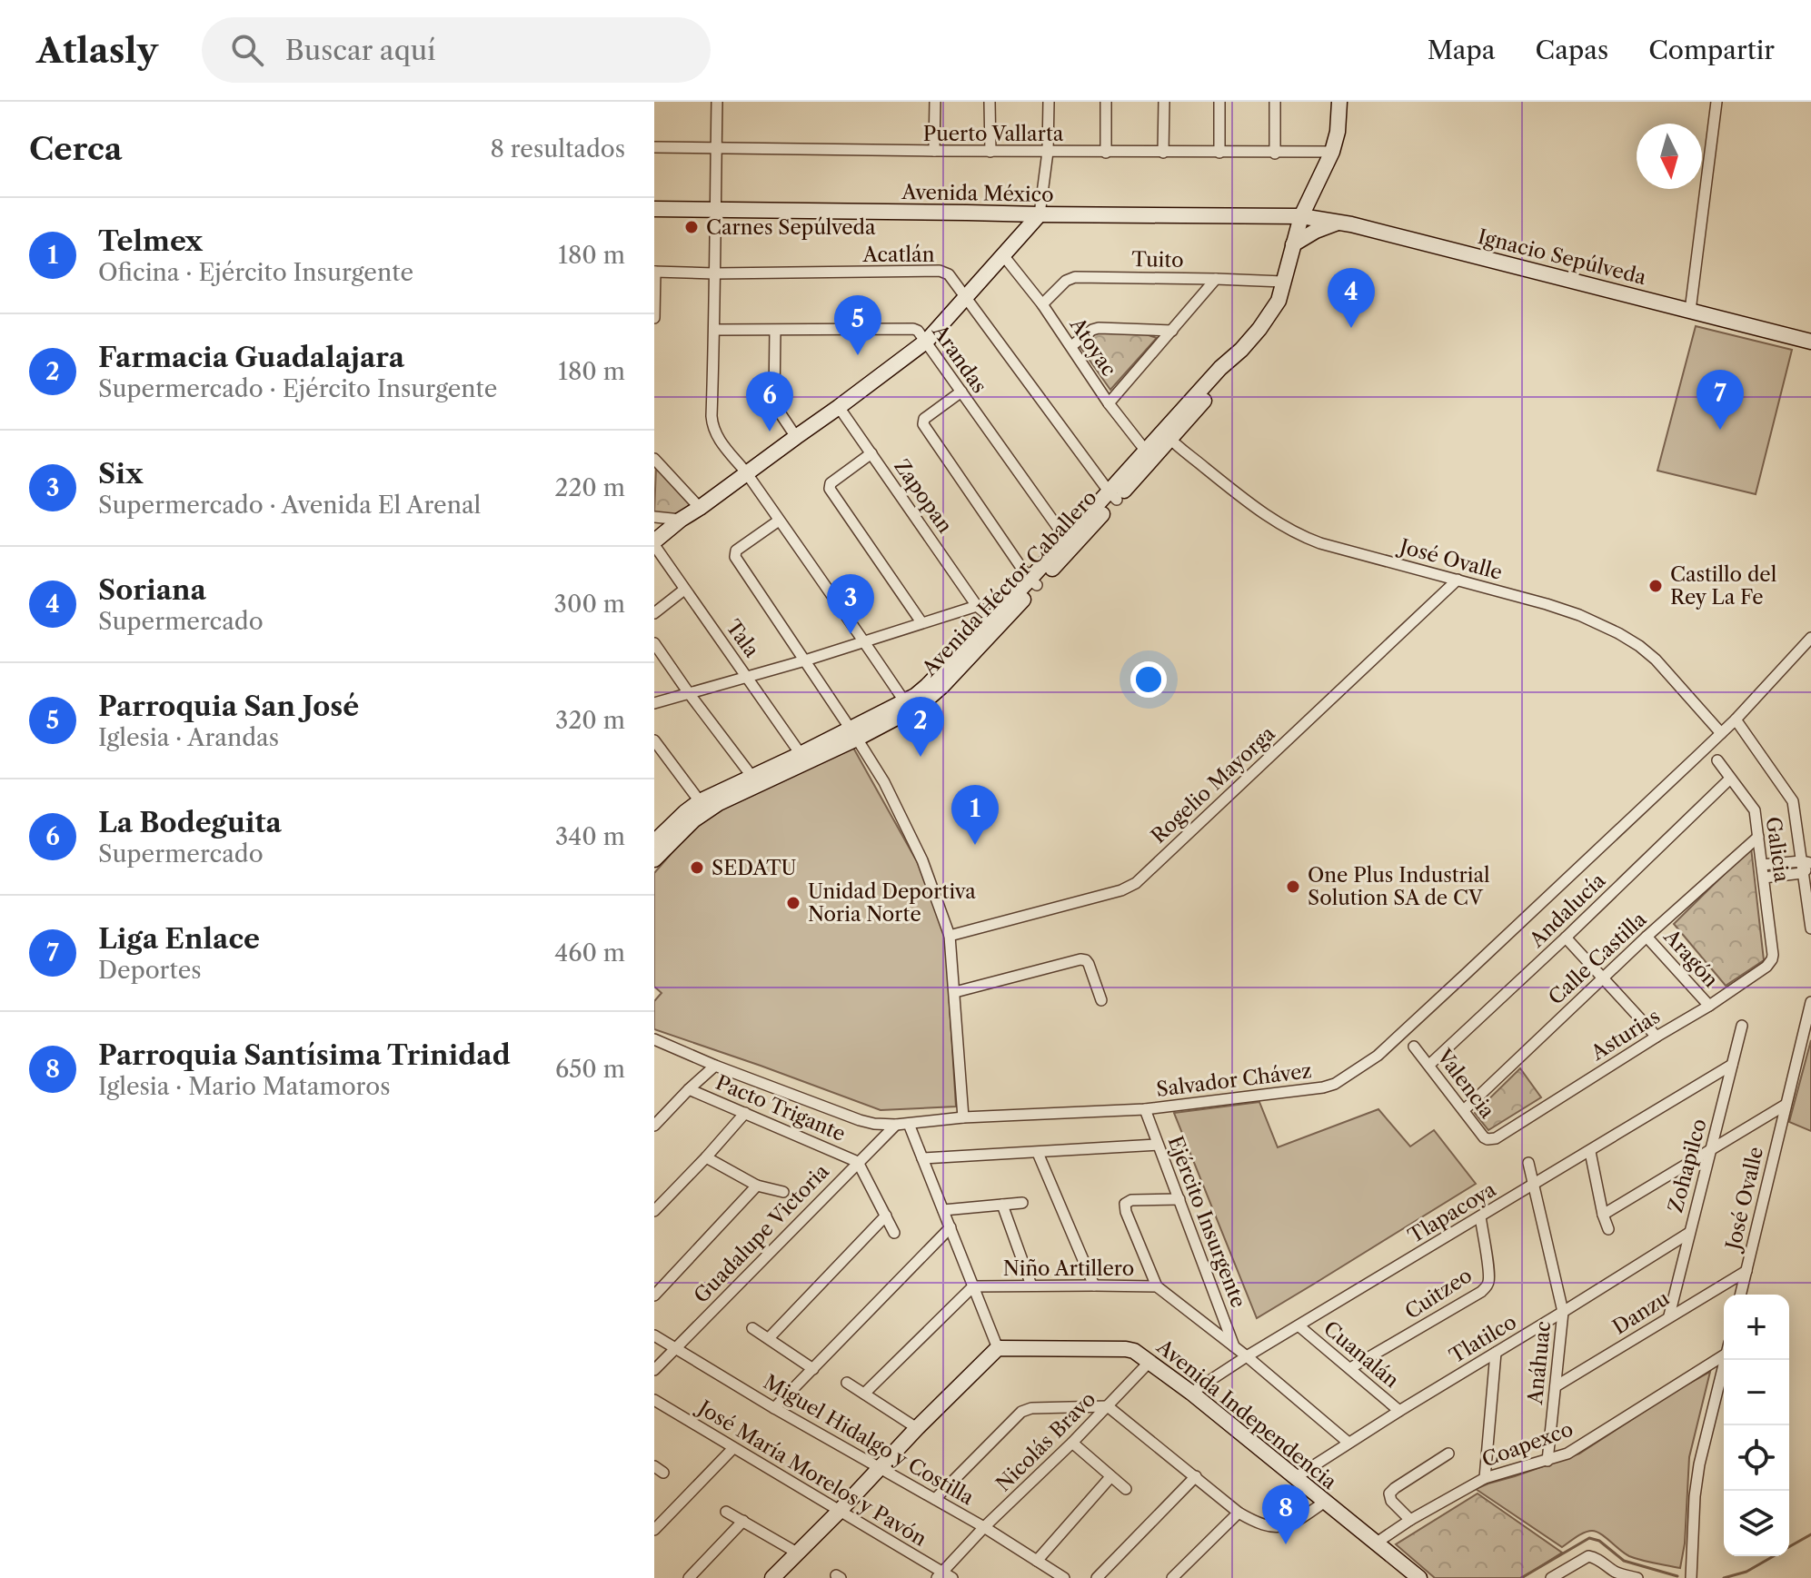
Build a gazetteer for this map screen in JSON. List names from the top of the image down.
{
  "streets": {
    "main road": [
      "Avenida México",
      "Ignacio Sepúlveda",
      "Avenida Héctor Caballero",
      "Avenida Independencia"
    ],
    "street": [
      "Puerto Vallarta",
      "Acatlán",
      "Tuito",
      "Atoyac",
      "Arandas",
      "Zapopan",
      "José Ovalle",
      "Tala",
      "Rogelio Mayorga",
      "Galicia",
      "Andalucía",
      "Calle Castilla",
      "Aragón",
      "Asturias",
      "Salvador Chávez",
      "Valencia",
      "Pacto Trigante",
      "Zohapilco",
      "Tlapacoya",
      "Ejército Insurgente",
      "Guadalupe Victoria",
      "Niño Artillero",
      "Cuitzeo",
      "Danzu",
      "Tlatilco",
      "Cuanalán",
      "Anáhuac",
      "Miguel Hidalgo y Costilla",
      "Nicolás Bravo",
      "Coapexco",
      "José María Morelos y Pavón"
    ]
  },
  "crossings": [
    ["Puerto Vallarta", "Avenida Héctor Caballero"],
    ["Avenida México", "Ignacio Sepúlveda"],
    ["Avenida México", "Avenida Héctor Caballero"],
    ["Acatlán", "Avenida Héctor Caballero"],
    ["Ignacio Sepúlveda", "Avenida Héctor Caballero"],
    ["Tuito", "Atoyac"],
    ["Tuito", "Avenida Héctor Caballero"],
    ["Atoyac", "Avenida Héctor Caballero"],
    ["Arandas", "Avenida Héctor Caballero"],
    ["Zapopan", "Avenida Héctor Caballero"],
    ["José Ovalle", "Avenida Héctor Caballero"],
    ["José Ovalle", "Rogelio Mayorga"],
    ["José Ovalle", "Salvador Chávez"],
    ["José Ovalle", "Danzu"],
    ["Avenida Héctor Caballero", "Tala"],
    ["Galicia", "Andalucía"],
    ["Galicia", "Calle Castilla"],
    ["Galicia", "Asturias"],
    ["Andalucía", "Valencia"],
    ["Calle Castilla", "Aragón"],
    ["Calle Castilla", "Valencia"],
    ["Aragón", "Asturias"],
    ["Asturias", "Valencia"],
    ["Salvador Chávez", "Ejército Insurgente"],
    ["Salvador Chávez", "Guadalupe Victoria"],
    ["Pacto Trigante", "Guadalupe Victoria"],
    ["Zohapilco", "Tlapacoya"],
    ["Zohapilco", "Danzu"],
    ["Zohapilco", "Tlatilco"],
    ["Tlapacoya", "Niño Artillero"],
    ["Tlapacoya", "Cuitzeo"],
    ["Tlapacoya", "Cuanalán"],
    ["Tlapacoya", "Anáhuac"],
    ["Tlapacoya", "Avenida Independencia"],
    ["Ejército Insurgente", "Niño Artillero"],
    ["Guadalupe Victoria", "Miguel Hidalgo y Costilla"],
    ["Niño Artillero", "Tlatilco"],
    ["Cuitzeo", "Cuanalán"],
    ["Danzu", "Anáhuac"],
    ["Tlatilco", "Cuanalán"],
    ["Tlatilco", "Anáhuac"],
    ["Tlatilco", "Avenida Independencia"],
    ["Anáhuac", "Coapexco"],
    ["Avenida Independencia", "Nicolás Bravo"],
    ["Avenida Independencia", "Coapexco"],
    ["Miguel Hidalgo y Costilla", "Nicolás Bravo"],
    ["Nicolás Bravo", "José María Morelos y Pavón"]
  ],
  "places": [
    "Carnes Sepúlveda",
    "Castillo del Rey La Fe",
    "SEDATU",
    "One Plus Industrial Solution SA de CV",
    "Unidad Deportiva Noria Norte"
  ],
  "north": "bottom",
  "page": {
    "header": "Atlasly",
    "search": "Buscar aquí",
    "nav": ["Mapa", "Capas", "Compartir"],
    "heading": ["Cerca", "8 resultados"],
    "list": [
      {
        "mark": "1",
        "name": "Telmex",
        "note": "Oficina · Ejército Insurgente",
        "value": "180 m"
      },
      {
        "mark": "2",
        "name": "Farmacia Guadalajara",
        "note": "Supermercado · Ejército Insurgente",
        "value": "180 m"
      },
      {
        "mark": "3",
        "name": "Six",
        "note": "Supermercado · Avenida El Arenal",
        "value": "220 m"
      },
      {
        "mark": "4",
        "name": "Soriana",
        "note": "Supermercado",
        "value": "300 m"
      },
      {
        "mark": "5",
        "name": "Parroquia San José",
        "note": "Iglesia · Arandas",
        "value": "320 m"
      },
      {
        "mark": "6",
        "name": "La Bodeguita",
        "note": "Supermercado",
        "value": "340 m"
      },
      {
        "mark": "7",
        "name": "Liga Enlace",
        "note": "Deportes",
        "value": "460 m"
      },
      {
        "mark": "8",
        "name": "Parroquia Santísima Trinidad",
        "note": "Iglesia · Mario Matamoros",
        "value": "650 m"
      }
    ],
    "pins": [
      "4",
      "5",
      "7",
      "6",
      "3",
      "2",
      "1",
      "8"
    ],
    "map_buttons": ["+", "−"]
  }
}
